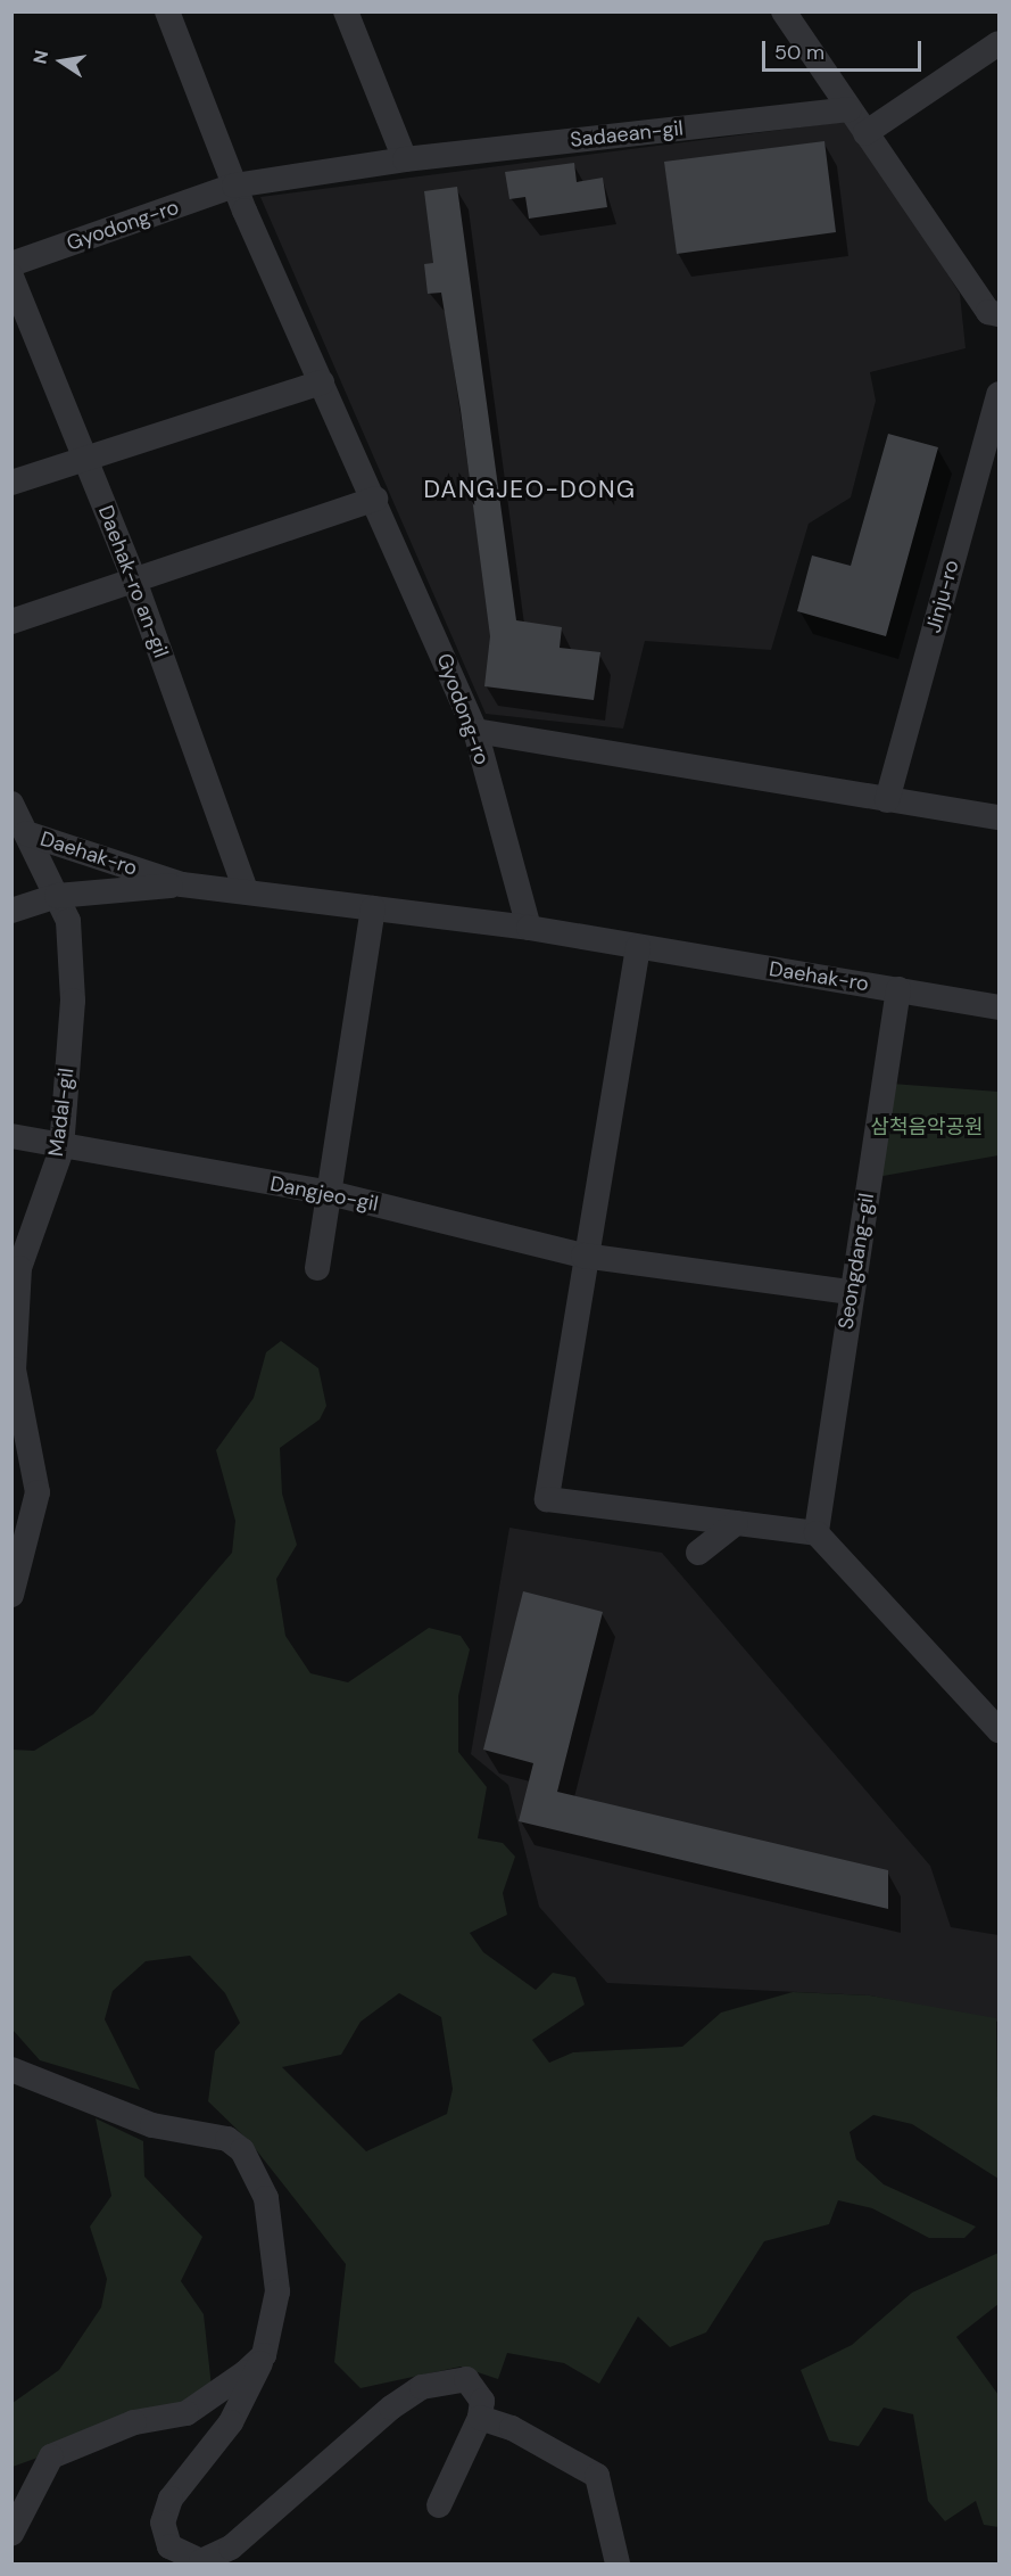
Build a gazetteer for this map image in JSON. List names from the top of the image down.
{
  "streets": {
    "street": [
      "Sadaean-gil",
      "Gyodong-ro",
      "Daehak-ro an-gil",
      "Jinju-ro",
      "Daehak-ro",
      "Madal-gil",
      "Dangjeo-gil",
      "Seongdang-gil"
    ]
  },
  "crossings": [
    ["Sadaean-gil", "Gyodong-ro"],
    ["Gyodong-ro", "Daehak-ro"],
    ["Daehak-ro an-gil", "Daehak-ro"],
    ["Daehak-ro", "Madal-gil"],
    ["Daehak-ro", "Seongdang-gil"],
    ["Madal-gil", "Dangjeo-gil"],
    ["Dangjeo-gil", "Seongdang-gil"]
  ],
  "districts": ["DANGJEO-DONG"],
  "parks": ["삼척음악공원"],
  "scale_bar": "50 m",
  "north": "left"
}
